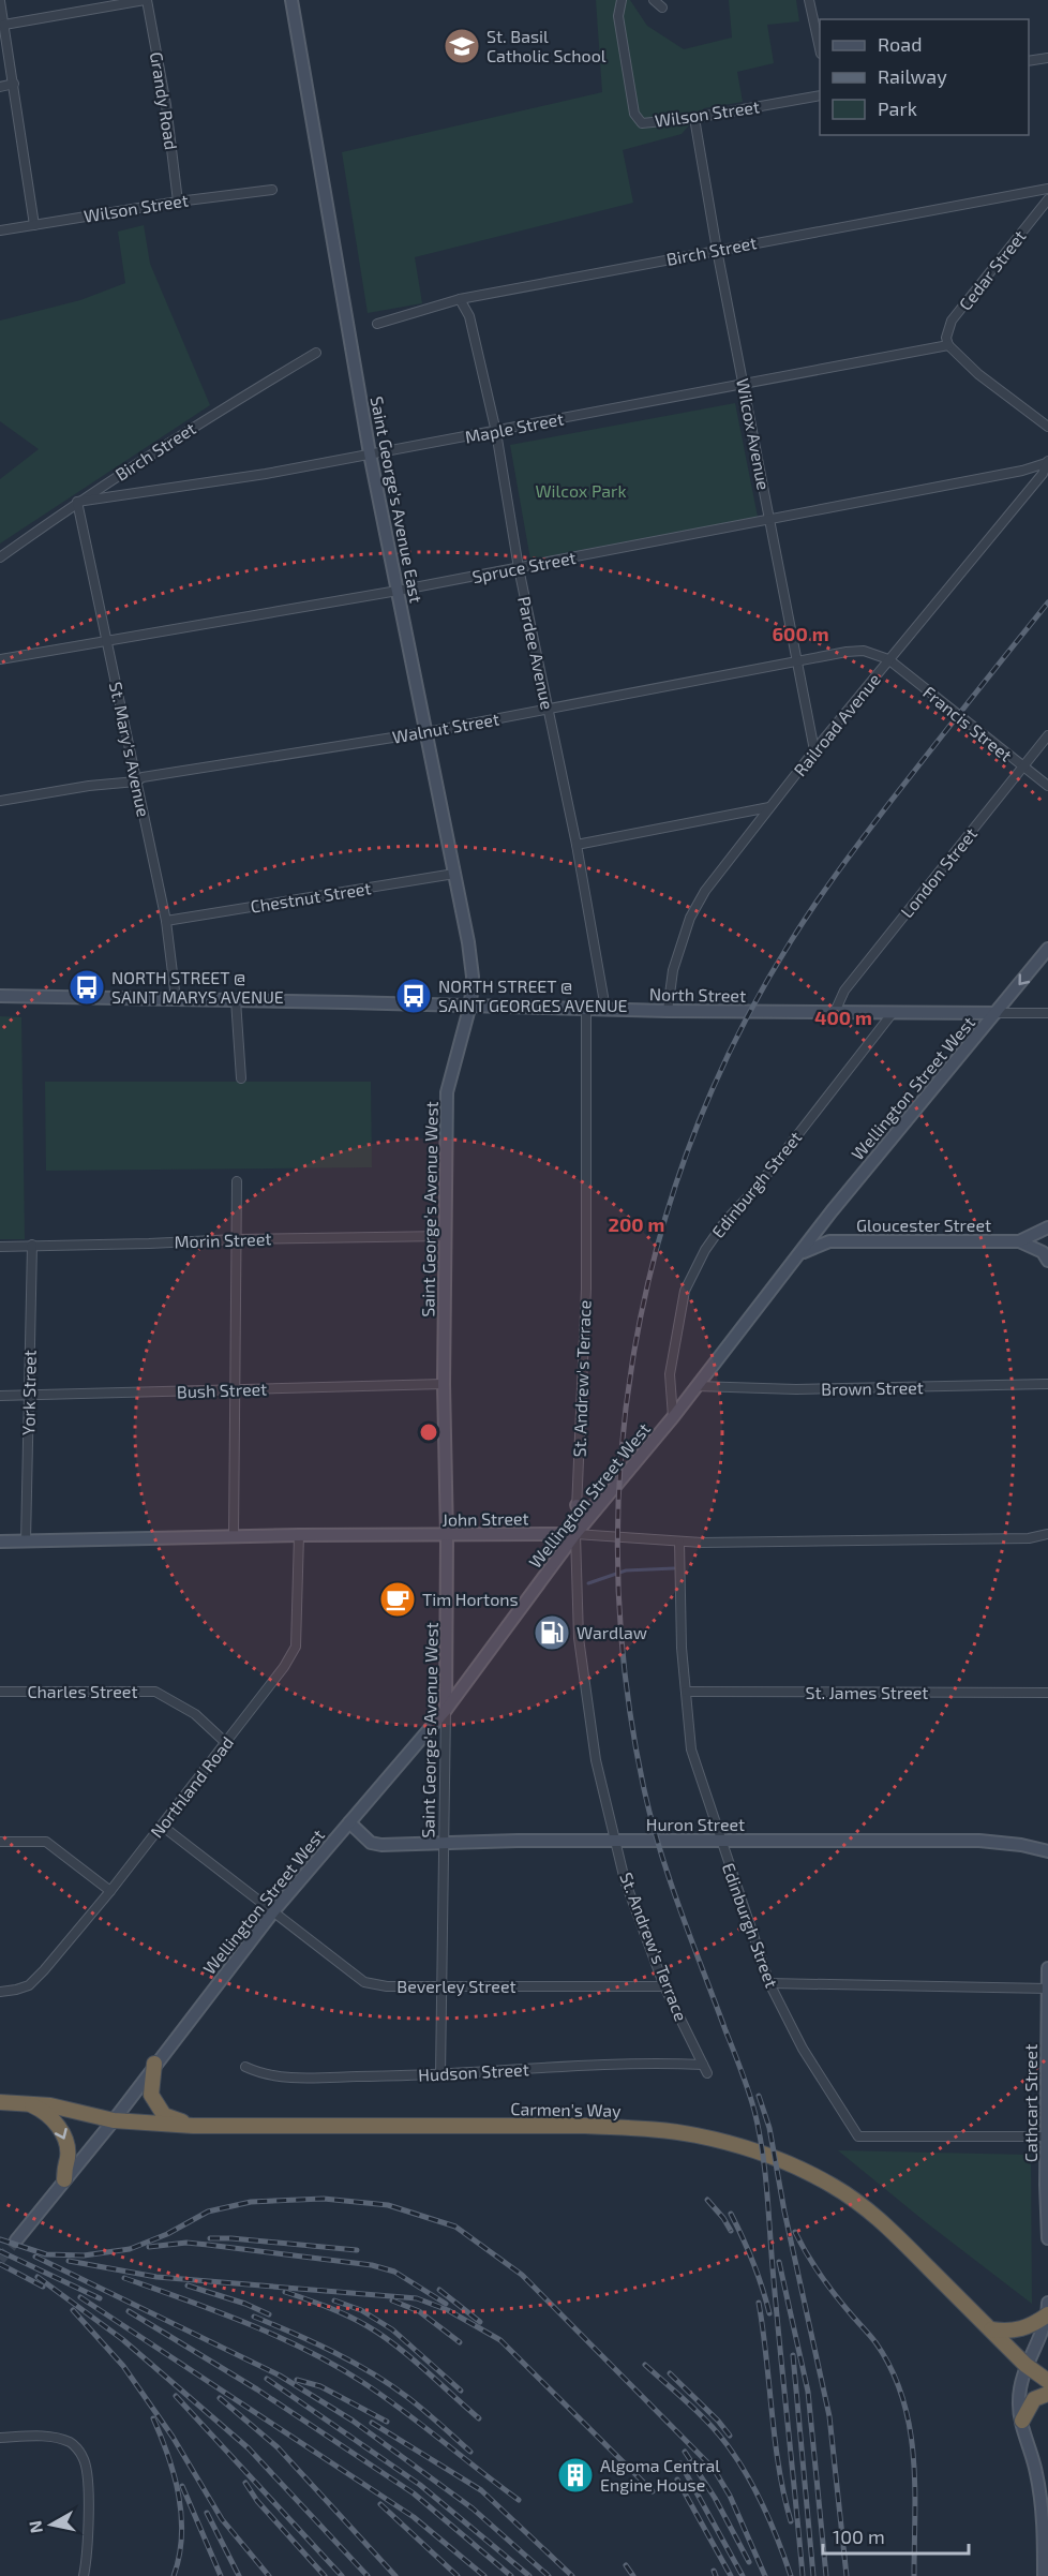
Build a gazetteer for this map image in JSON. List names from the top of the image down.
{
  "streets": {
    "highway": ["Carmen's Way"],
    "street": [
      "Grandy Road",
      "Wilson Street",
      "Birch Street",
      "Cedar Street",
      "Maple Street",
      "Wilcox Avenue",
      "Saint George's Avenue East",
      "Spruce Street",
      "Pardee Avenue",
      "Francis Street",
      "Railroad Avenue",
      "Walnut Street",
      "St. Mary's Avenue",
      "London Street",
      "Chestnut Street",
      "North Street",
      "Wellington Street West",
      "Edinburgh Street",
      "Saint George's Avenue West",
      "Gloucester Street",
      "Morin Street",
      "St. Andrew's Terrace",
      "Brown Street",
      "Bush Street",
      "York Street",
      "John Street",
      "Charles Street",
      "St. James Street",
      "Northland Road",
      "Huron Street",
      "Beverley Street",
      "Hudson Street",
      "Cathcart Street"
    ]
  },
  "crossings": [
    ["Grandy Road", "Wilson Street"],
    ["Wilson Street", "Wilcox Avenue"],
    ["Birch Street", "Maple Street"],
    ["Birch Street", "Wilcox Avenue"],
    ["Birch Street", "Pardee Avenue"],
    ["Birch Street", "St. Mary's Avenue"],
    ["Cedar Street", "Maple Street"],
    ["Maple Street", "Wilcox Avenue"],
    ["Maple Street", "Saint George's Avenue East"],
    ["Maple Street", "Pardee Avenue"],
    ["Maple Street", "St. Mary's Avenue"],
    ["Wilcox Avenue", "Spruce Street"],
    ["Wilcox Avenue", "Railroad Avenue"],
    ["Wilcox Avenue", "Walnut Street"],
    ["Saint George's Avenue East", "Spruce Street"],
    ["Saint George's Avenue East", "Walnut Street"],
    ["Saint George's Avenue East", "Chestnut Street"],
    ["Saint George's Avenue East", "North Street"],
    ["Saint George's Avenue East", "Saint George's Avenue West"],
    ["Spruce Street", "Pardee Avenue"],
    ["Spruce Street", "Railroad Avenue"],
    ["Spruce Street", "St. Mary's Avenue"],
    ["Pardee Avenue", "Walnut Street"],
    ["Pardee Avenue", "North Street"],
    ["Francis Street", "Railroad Avenue"],
    ["Francis Street", "Walnut Street"],
    ["Francis Street", "London Street"],
    ["Railroad Avenue", "Walnut Street"],
    ["Railroad Avenue", "North Street"],
    ["Walnut Street", "St. Mary's Avenue"],
    ["St. Mary's Avenue", "Chestnut Street"],
    ["St. Mary's Avenue", "North Street"],
    ["London Street", "North Street"],
    ["North Street", "Wellington Street West"],
    ["North Street", "Edinburgh Street"],
    ["North Street", "Saint George's Avenue West"],
    ["North Street", "St. Andrew's Terrace"],
    ["Wellington Street West", "Edinburgh Street"],
    ["Wellington Street West", "Saint George's Avenue West"],
    ["Wellington Street West", "Gloucester Street"],
    ["Wellington Street West", "St. Andrew's Terrace"],
    ["Wellington Street West", "Brown Street"],
    ["Wellington Street West", "John Street"],
    ["Wellington Street West", "Huron Street"],
    ["Wellington Street West", "Beverley Street"],
    ["Wellington Street West", "Carmen's Way"],
    ["Edinburgh Street", "John Street"],
    ["Edinburgh Street", "St. James Street"],
    ["Edinburgh Street", "Huron Street"],
    ["Edinburgh Street", "Cathcart Street"],
    ["Saint George's Avenue West", "Morin Street"],
    ["Saint George's Avenue West", "Bush Street"],
    ["Saint George's Avenue West", "John Street"],
    ["Saint George's Avenue West", "Huron Street"],
    ["Saint George's Avenue West", "Beverley Street"],
    ["Saint George's Avenue West", "Hudson Street"],
    ["Morin Street", "York Street"],
    ["St. Andrew's Terrace", "John Street"],
    ["St. Andrew's Terrace", "Huron Street"],
    ["St. Andrew's Terrace", "Beverley Street"],
    ["St. Andrew's Terrace", "Hudson Street"],
    ["Bush Street", "York Street"],
    ["York Street", "John Street"],
    ["John Street", "Northland Road"],
    ["Charles Street", "Northland Road"],
    ["Northland Road", "Beverley Street"]
  ],
  "parks": ["Wilcox Park"],
  "places": {
    "school or university": ["St. Basil Catholic School"],
    "bus stop": ["NORTH STREET @ SAINT MARYS AVENUE", "NORTH STREET @ SAINT GEORGES AVENUE"],
    "cafe": ["Tim Hortons"],
    "fuel station": ["Wardlaw"],
    "building": ["Algoma Central Engine House"]
  },
  "legend": ["Road", "Railway", "Park"],
  "scale_bar": "100 m",
  "north": "left",
  "rings": ["600 m", "400 m", "200 m"]
}
